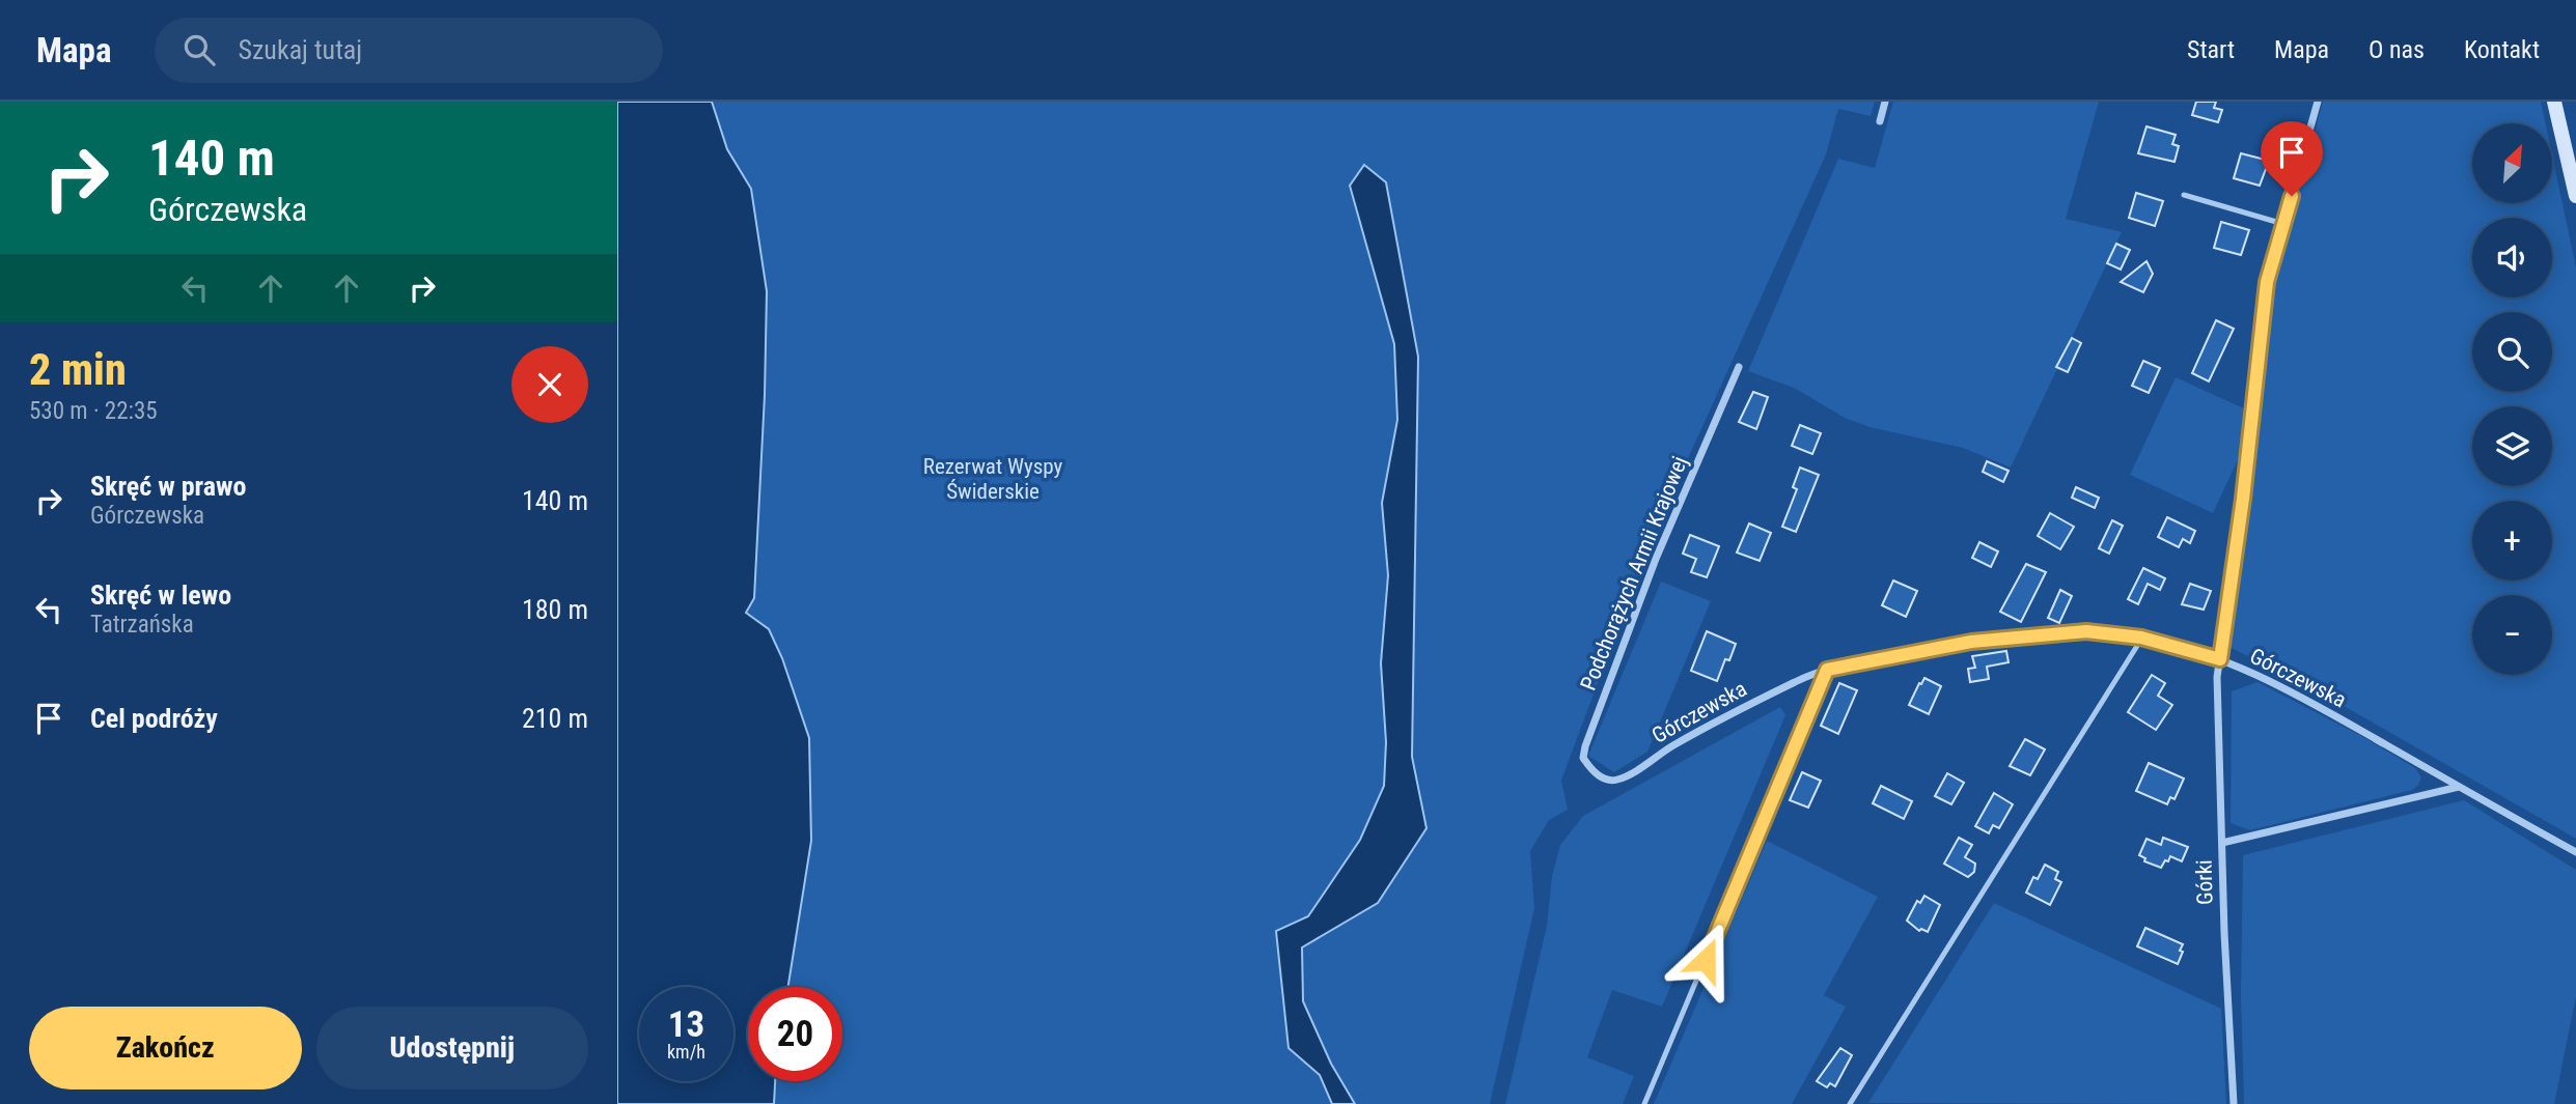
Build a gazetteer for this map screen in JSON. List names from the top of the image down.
{
  "streets": {
    "street": ["Podchorążych Armii Krajowej", "Górczewska", "Górki"]
  },
  "crossings": [
    ["Podchorążych Armii Krajowej", "Górczewska"],
    ["Górczewska", "Górki"]
  ],
  "parks": ["Rezerwat Wyspy Świderskie"],
  "north": "top right",
  "page": {
    "header": "Mapa",
    "search": "Szukaj tutaj",
    "nav": [
      "Start",
      "Mapa",
      "O nas",
      "Kontakt"
    ],
    "turn": ["140 m", "Górczewska"],
    "map_buttons": ["+", "−"],
    "heading": ["2 min", "530 m · 22:35"],
    "list": [
      {
        "name": "Skręć w prawo",
        "note": "Górczewska",
        "value": "140 m"
      },
      {
        "name": "Skręć w lewo",
        "note": "Tatrzańska",
        "value": "180 m"
      },
      {
        "name": "Cel podróży",
        "value": "210 m"
      }
    ],
    "speed": "13 km/h",
    "limit": "20",
    "buttons": ["Zakończ", "Udostępnij"]
  }
}
